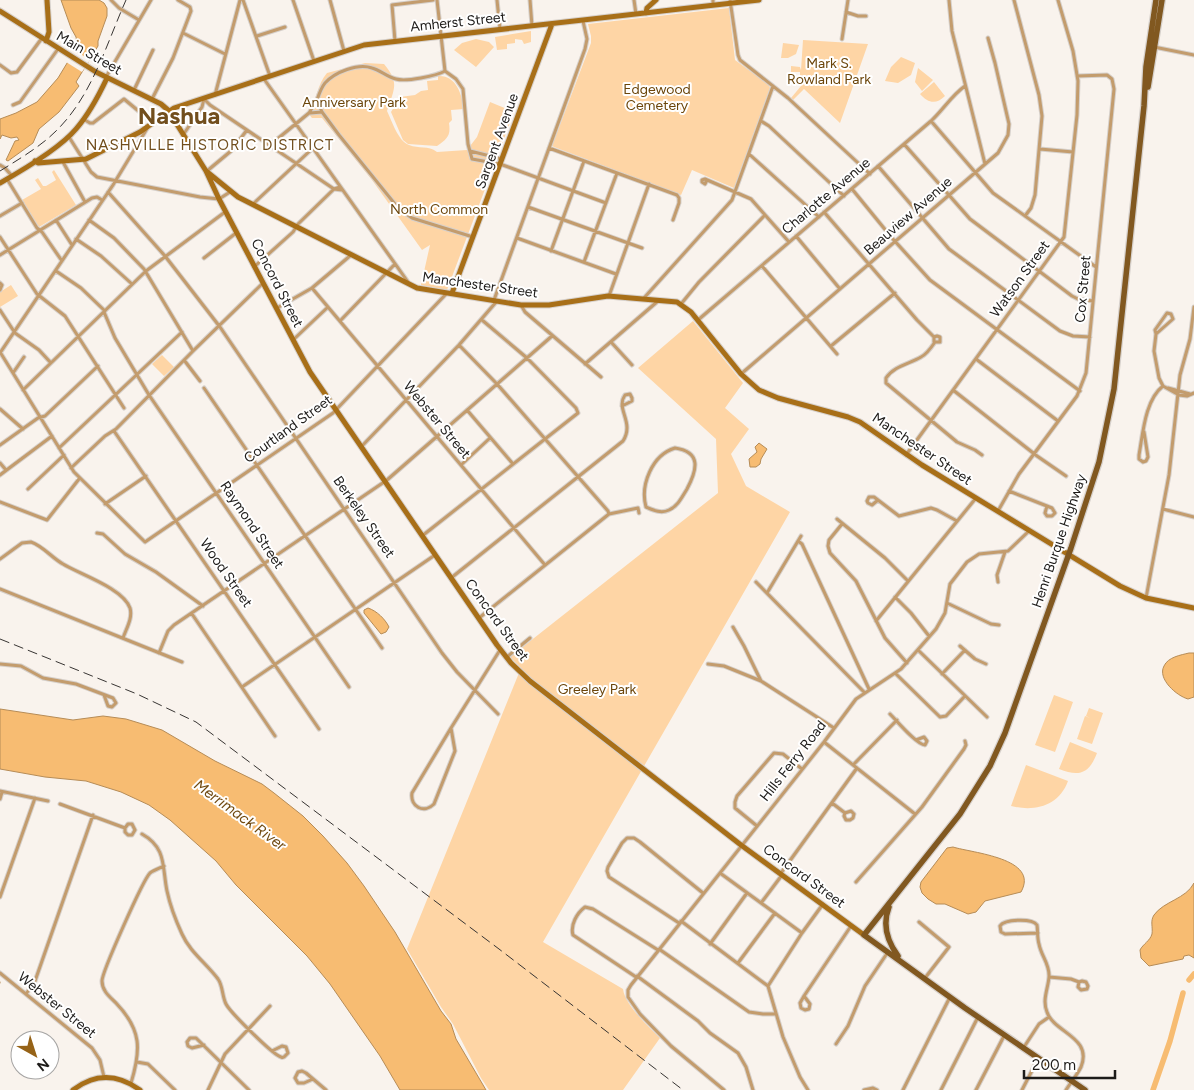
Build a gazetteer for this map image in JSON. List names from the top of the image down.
{
  "streets": {
    "main road": [
      "Amherst Street",
      "Main Street",
      "Sargent Avenue",
      "Concord Street",
      "Manchester Street",
      "Henri Burque Highway"
    ],
    "street": [
      "Charlotte Avenue",
      "Beauview Avenue",
      "Watson Street",
      "Cox Street",
      "Webster Street",
      "Courtland Street",
      "Berkeley Street",
      "Raymond Street",
      "Wood Street",
      "Hills Ferry Road"
    ]
  },
  "crossings": [
    ["Amherst Street", "Main Street"],
    ["Amherst Street", "Sargent Avenue"],
    ["Amherst Street", "Concord Street"],
    ["Main Street", "Concord Street"],
    ["Sargent Avenue", "Manchester Street"],
    ["Sargent Avenue", "Courtland Street"],
    ["Charlotte Avenue", "Manchester Street"],
    ["Beauview Avenue", "Manchester Street"],
    ["Watson Street", "Manchester Street"],
    ["Watson Street", "Cox Street"],
    ["Concord Street", "Manchester Street"],
    ["Concord Street", "Courtland Street"],
    ["Concord Street", "Henri Burque Highway"],
    ["Concord Street", "Hills Ferry Road"],
    ["Manchester Street", "Cox Street"],
    ["Manchester Street", "Courtland Street"],
    ["Manchester Street", "Henri Burque Highway"],
    ["Webster Street", "Courtland Street"],
    ["Courtland Street", "Berkeley Street"],
    ["Courtland Street", "Raymond Street"],
    ["Courtland Street", "Wood Street"]
  ],
  "districts": ["Nashua", "NASHVILLE HISTORIC DISTRICT"],
  "water": ["Merrimack River"],
  "parks": [
    "Mark S. Rowland Park",
    "Edgewood Cemetery",
    "Anniversary Park",
    "North Common",
    "Greeley Park"
  ],
  "scale_bar": "200 m",
  "north": "bottom right"
}
